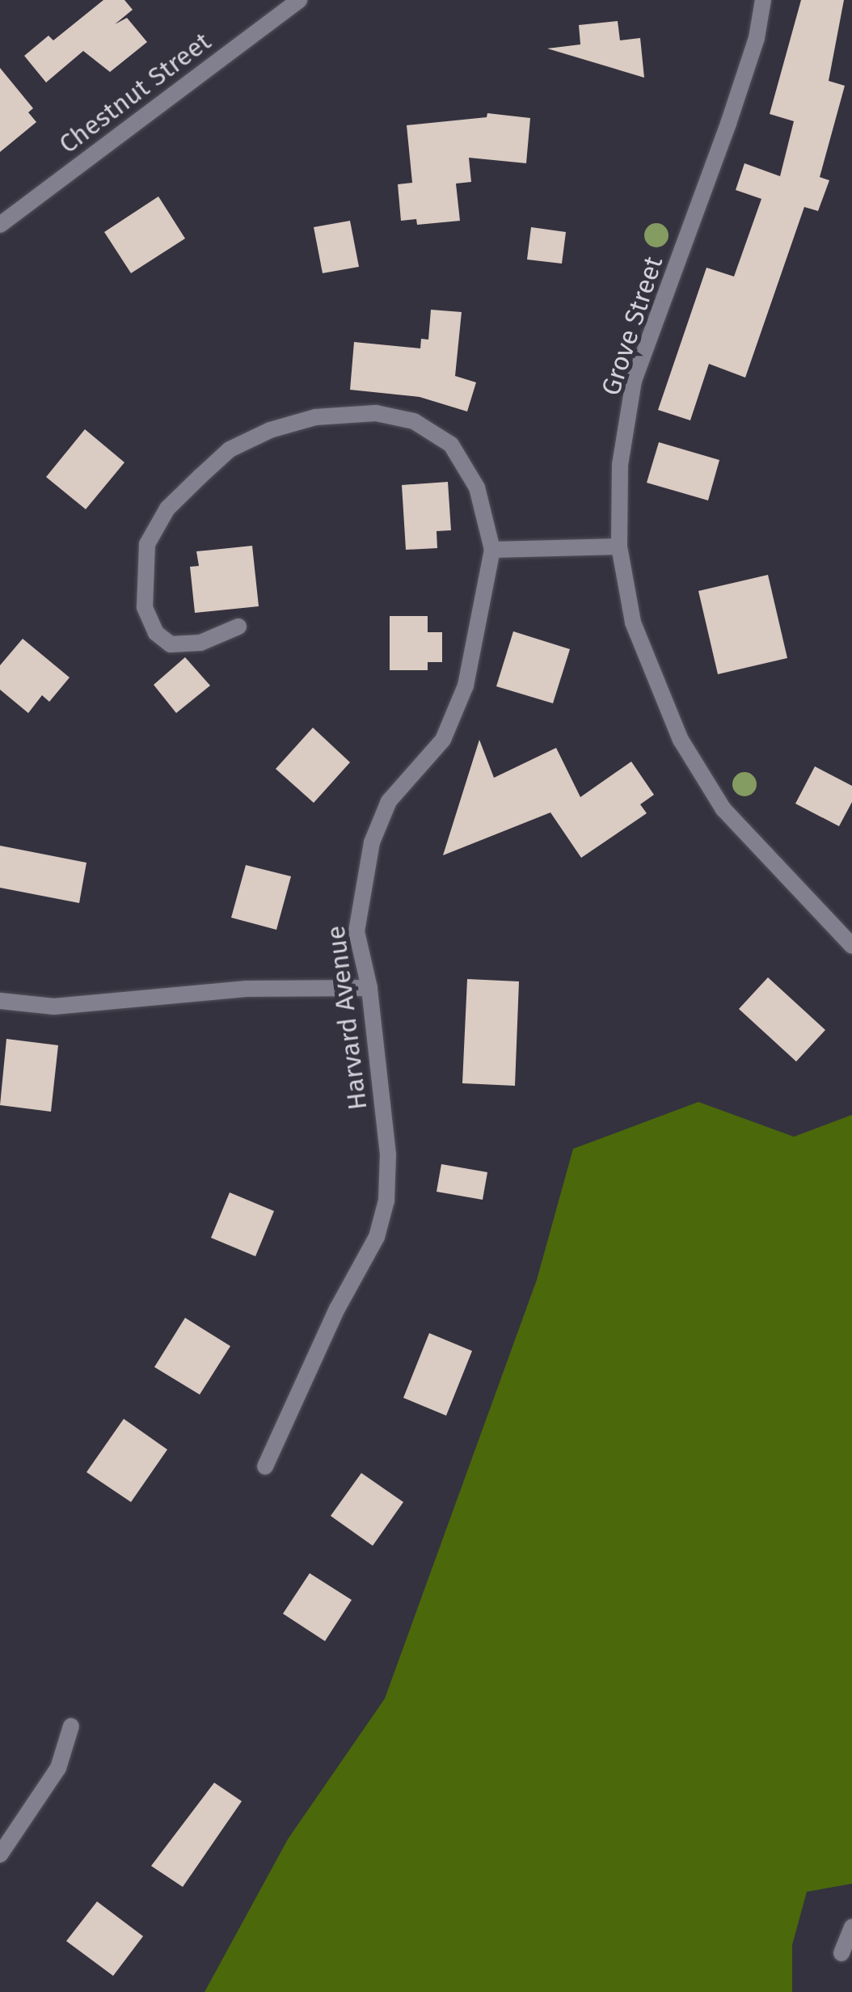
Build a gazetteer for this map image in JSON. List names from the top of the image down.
{
  "streets": {
    "street": ["Chestnut Street", "Grove Street", "Harvard Avenue"]
  }
}
